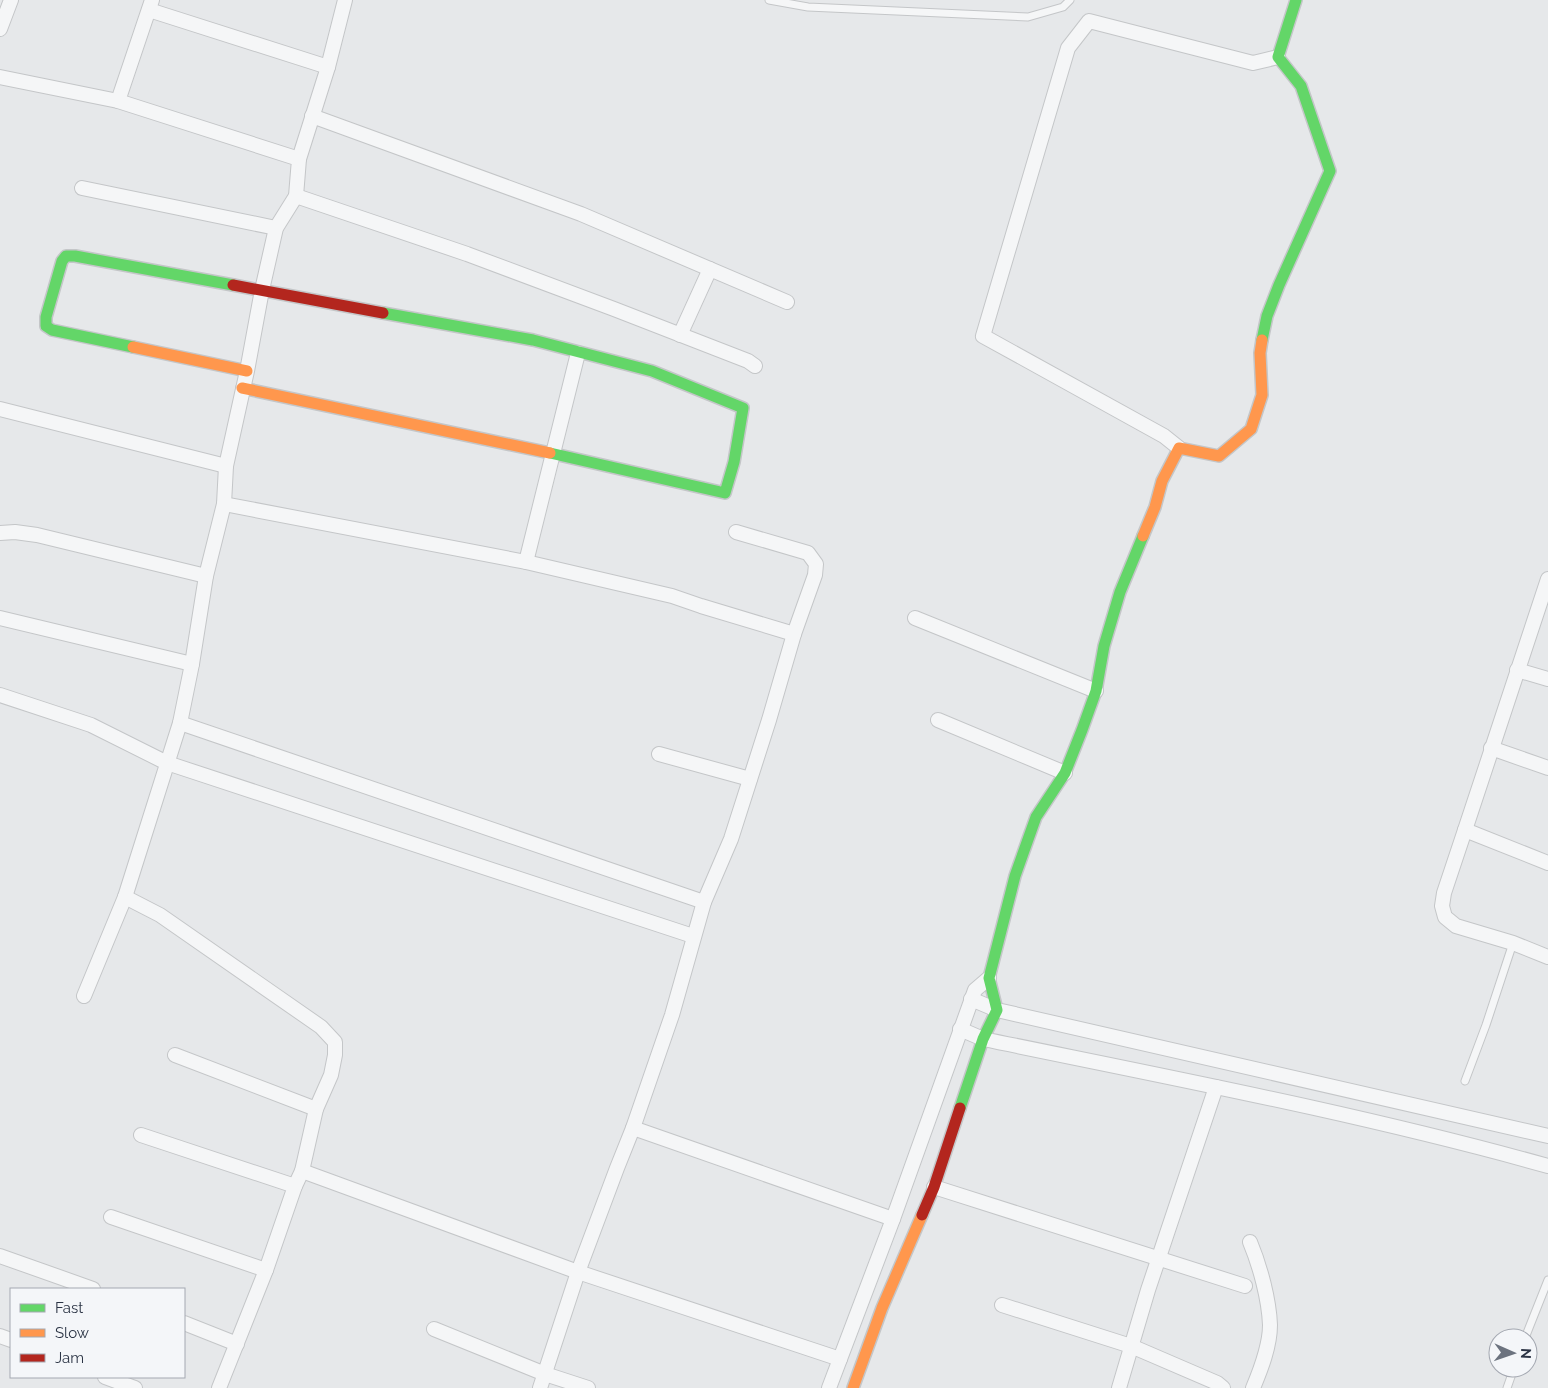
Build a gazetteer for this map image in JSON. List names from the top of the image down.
{
  "legend": ["Fast", "Slow", "Jam"],
  "north": "right"
}
